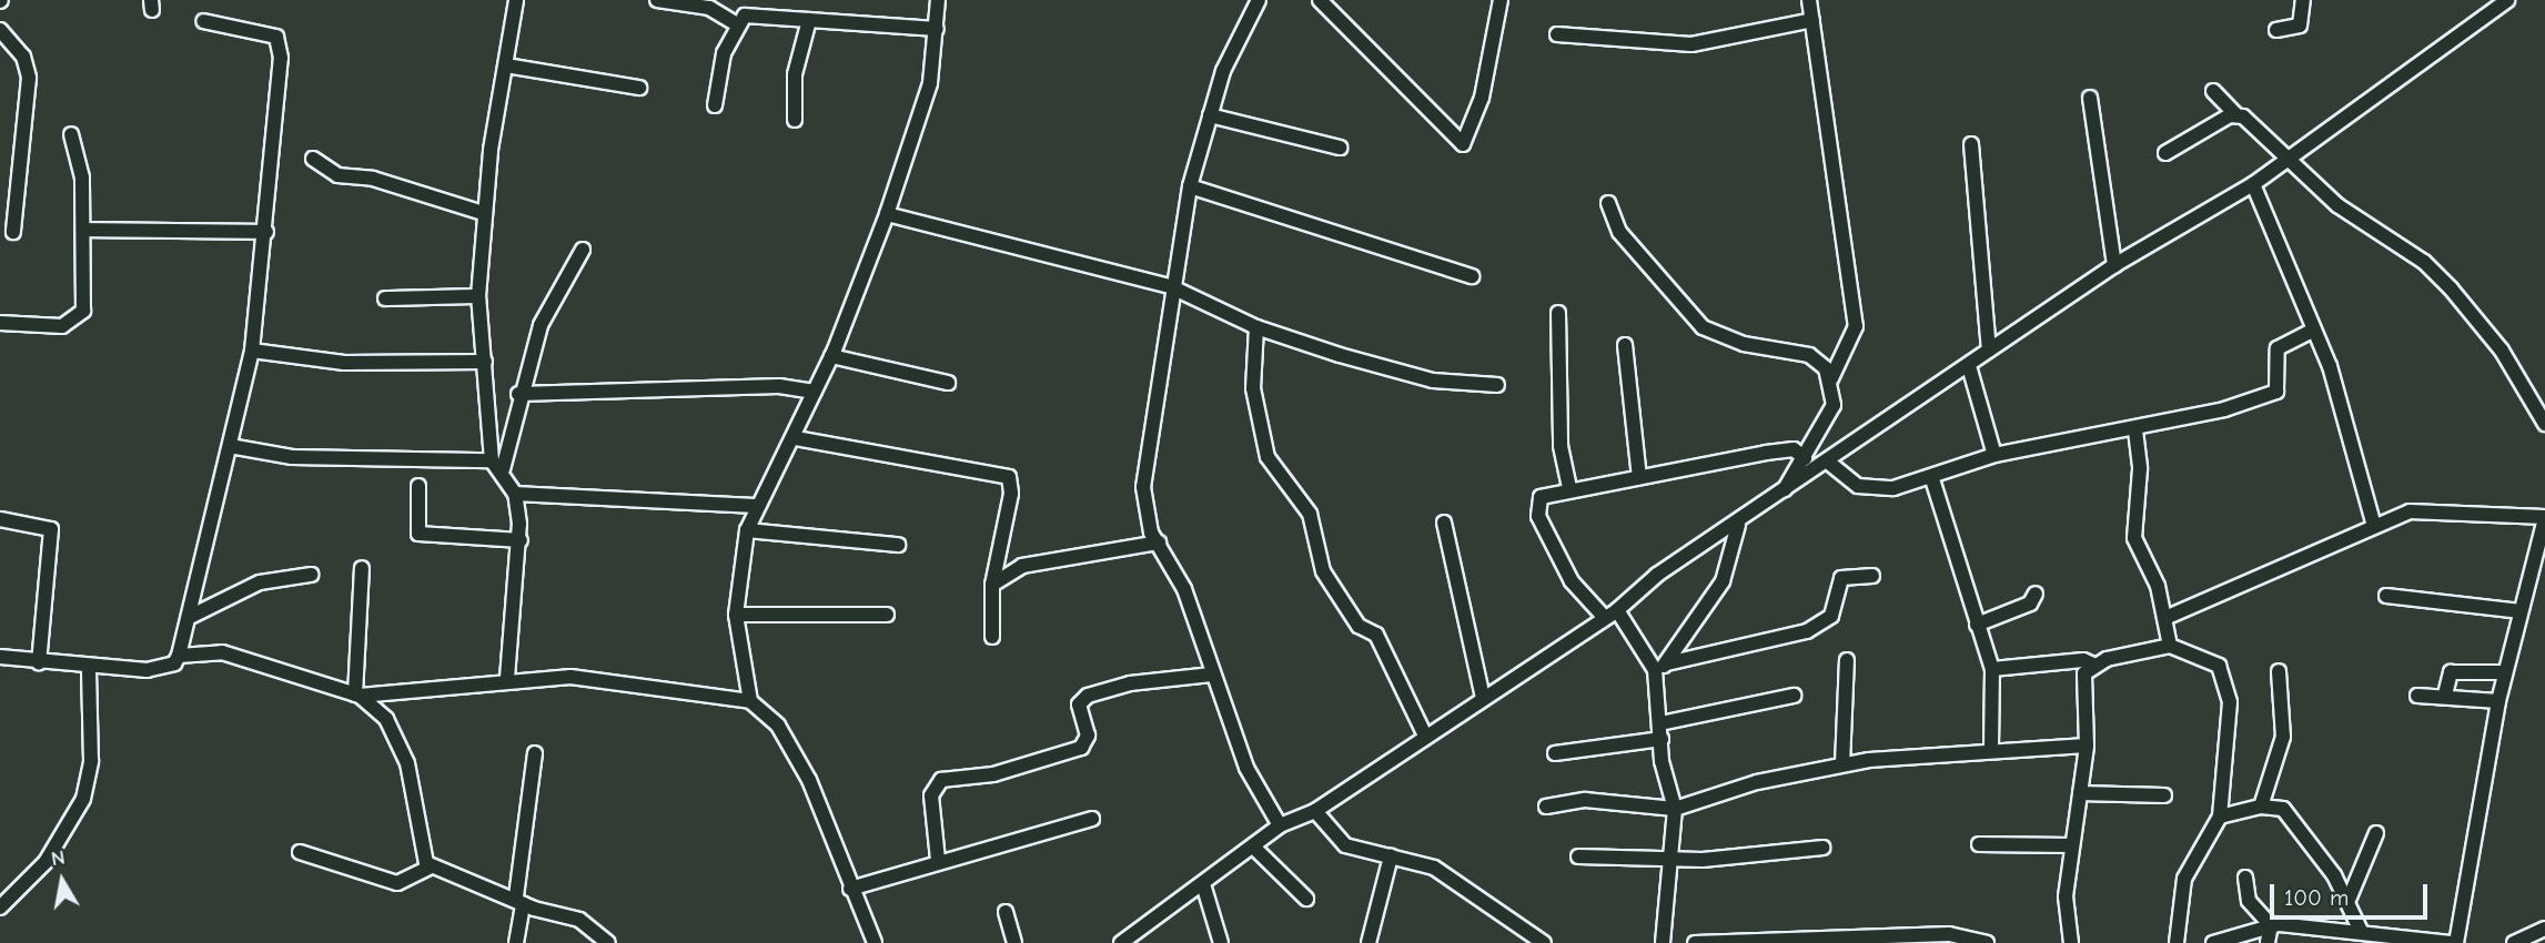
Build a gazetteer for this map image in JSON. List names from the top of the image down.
{
  "scale_bar": "100 m",
  "north": "top"
}
